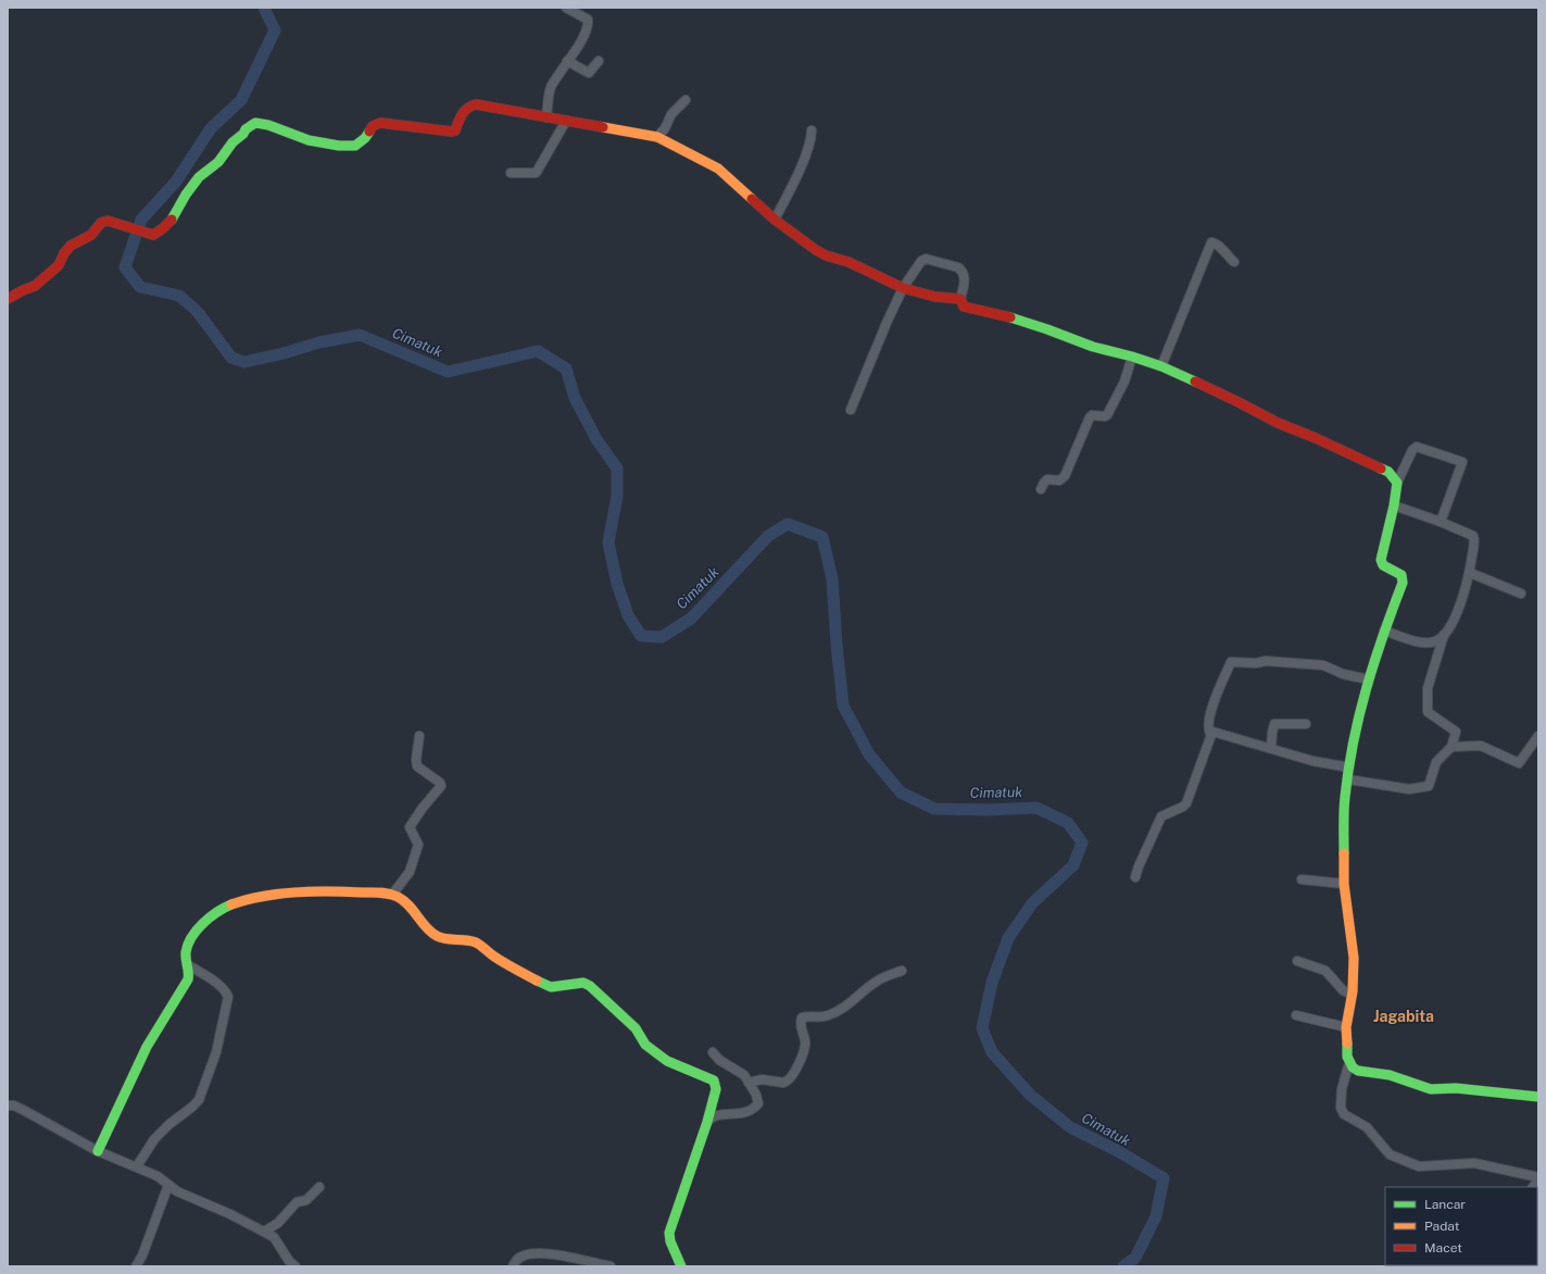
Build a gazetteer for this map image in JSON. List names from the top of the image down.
{
  "districts": ["Jagabita"],
  "water": ["Cimatuk"],
  "legend": ["Lancar", "Padat", "Macet"]
}
